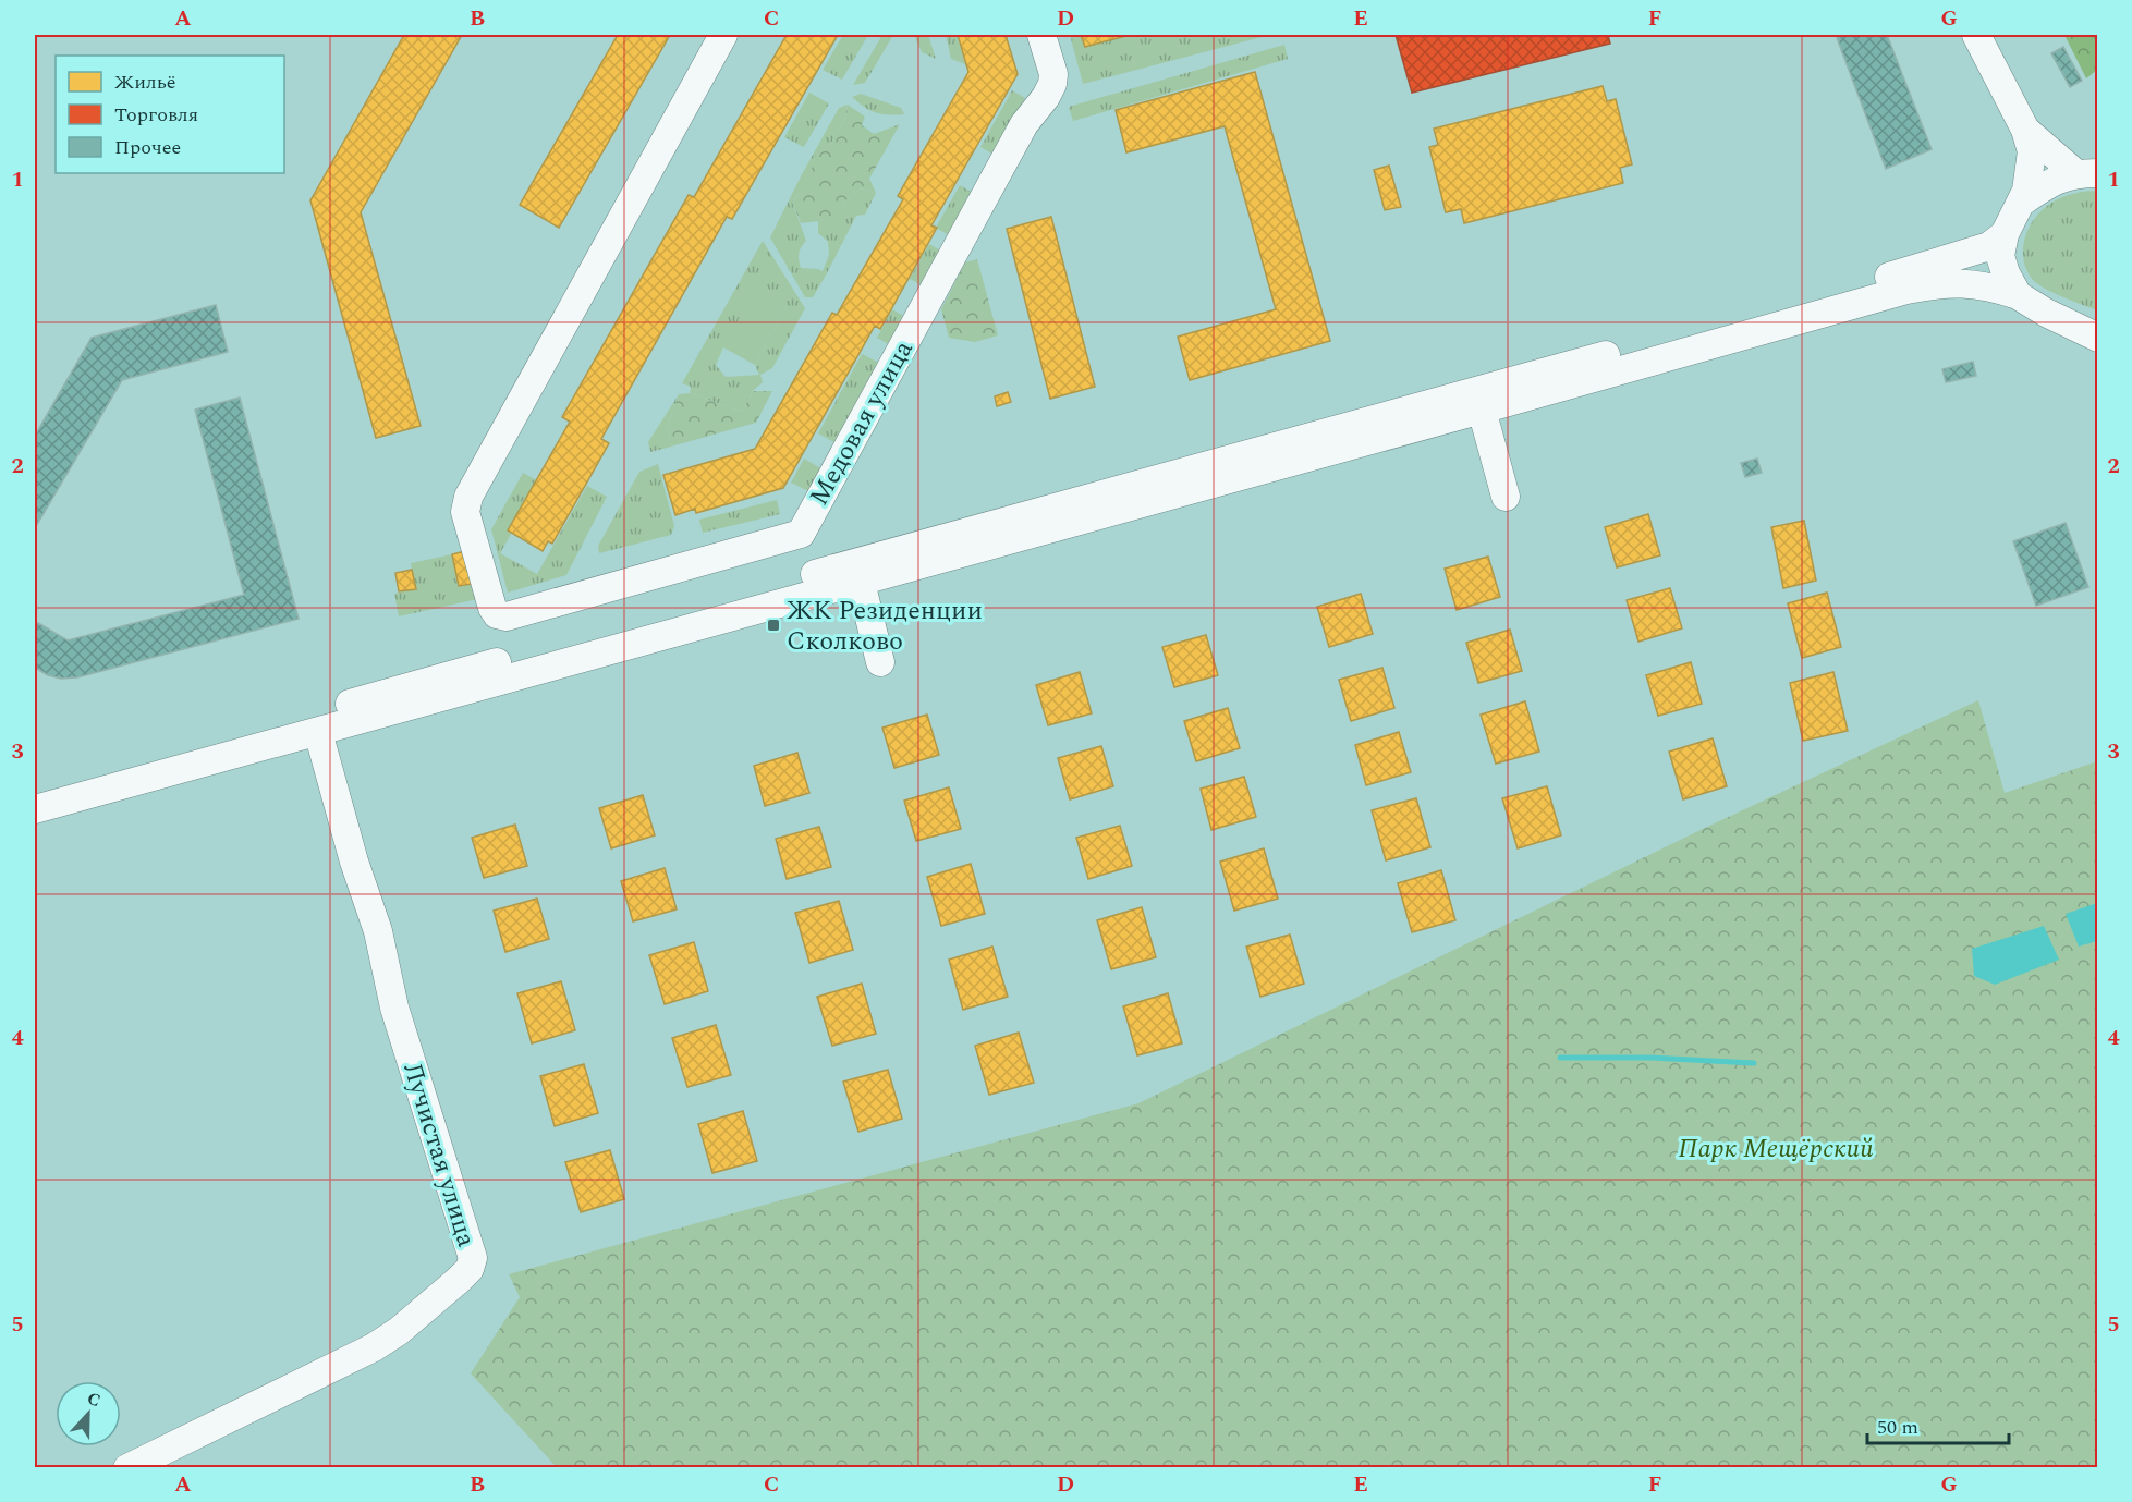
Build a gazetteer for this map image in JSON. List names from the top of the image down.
{
  "streets": {
    "street": ["Медовая улица", "Лучистая улица"]
  },
  "parks": ["Парк Мещёрский"],
  "places": {
    "transit": ["ЖК Резиденции Сколково"]
  },
  "legend": ["Жильё", "Торговля", "Прочее"],
  "scale_bar": "50 m",
  "north": "top",
  "grid": {
    "columns": [
      "A",
      "B",
      "C",
      "D",
      "E",
      "F",
      "G"
    ],
    "rows": [
      "1",
      "2",
      "3",
      "4",
      "5"
    ]
  }
}
